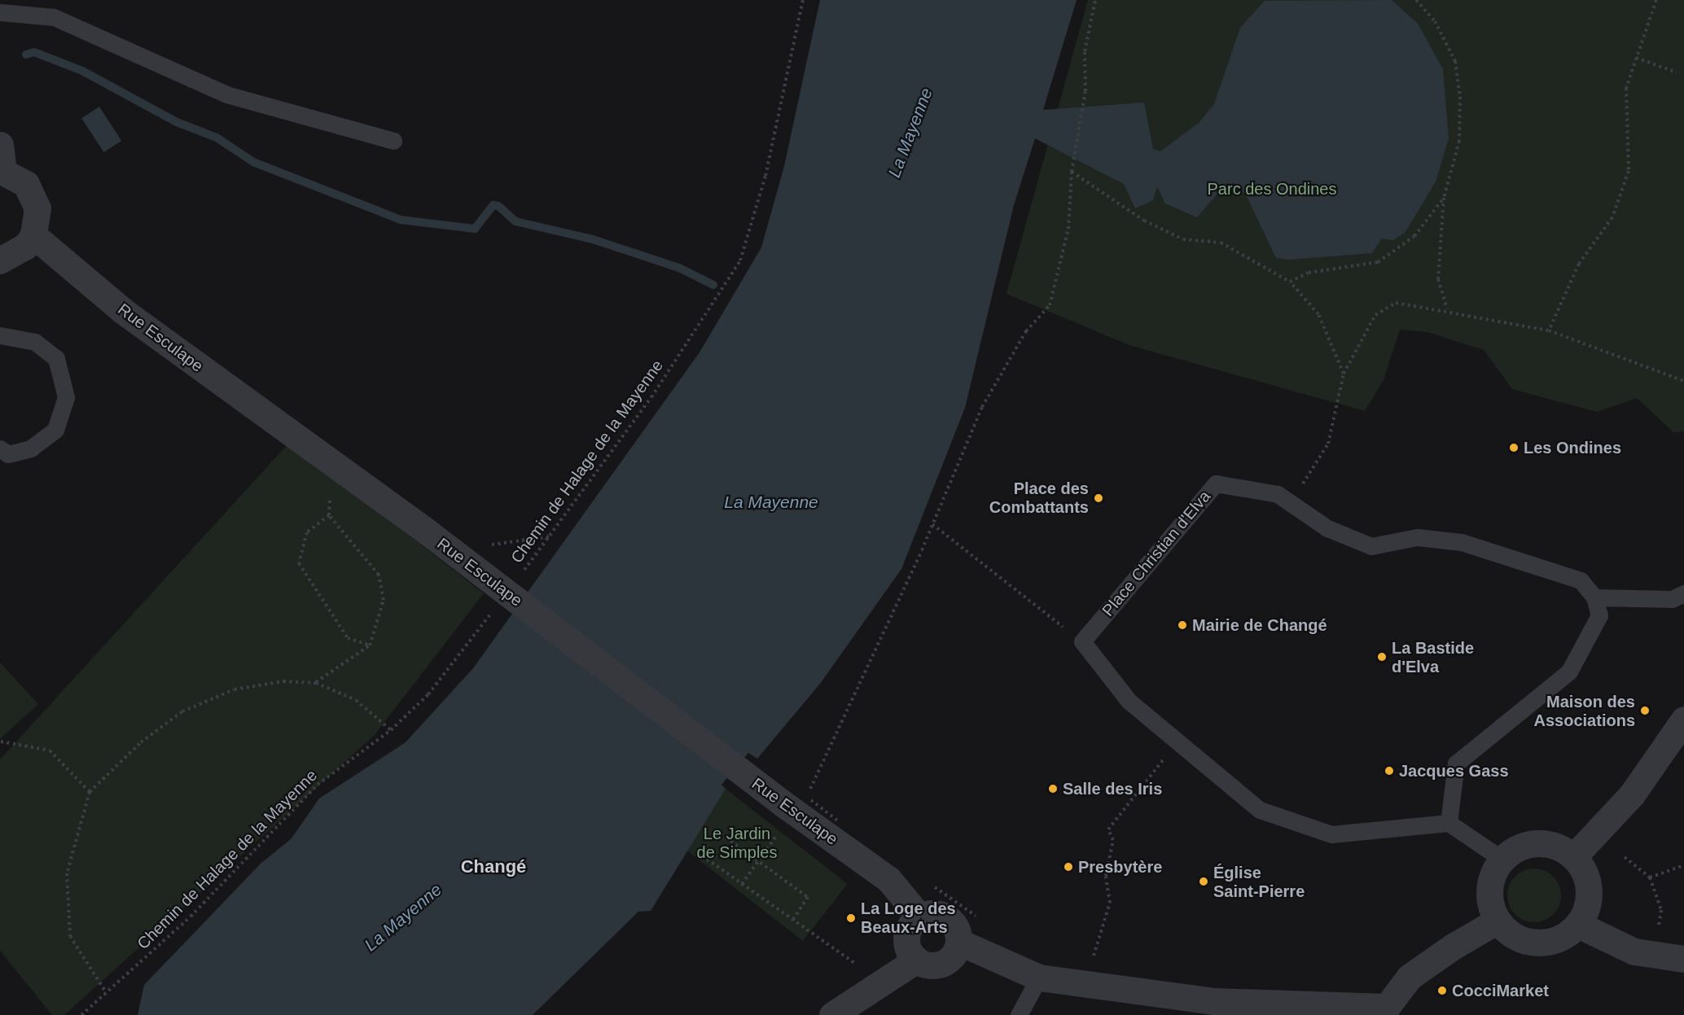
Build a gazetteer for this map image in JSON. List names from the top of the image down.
{
  "streets": {
    "street": ["Rue Esculape"],
    "lane": ["Place Christian d'Elva"],
    "path": ["Chemin de Halage de la Mayenne"]
  },
  "districts": ["Changé"],
  "water": ["La Mayenne"],
  "parks": ["Parc des Ondines", "Le Jardin de Simples"],
  "places": [
    "Les Ondines",
    "Place des Combattants",
    "Mairie de Changé",
    "La Bastide d'Elva",
    "Maison des Associations",
    "Jacques Gass",
    "Salle des Iris",
    "Presbytère",
    "Église Saint-Pierre",
    "La Loge des Beaux-Arts",
    "CocciMarket"
  ]
}
